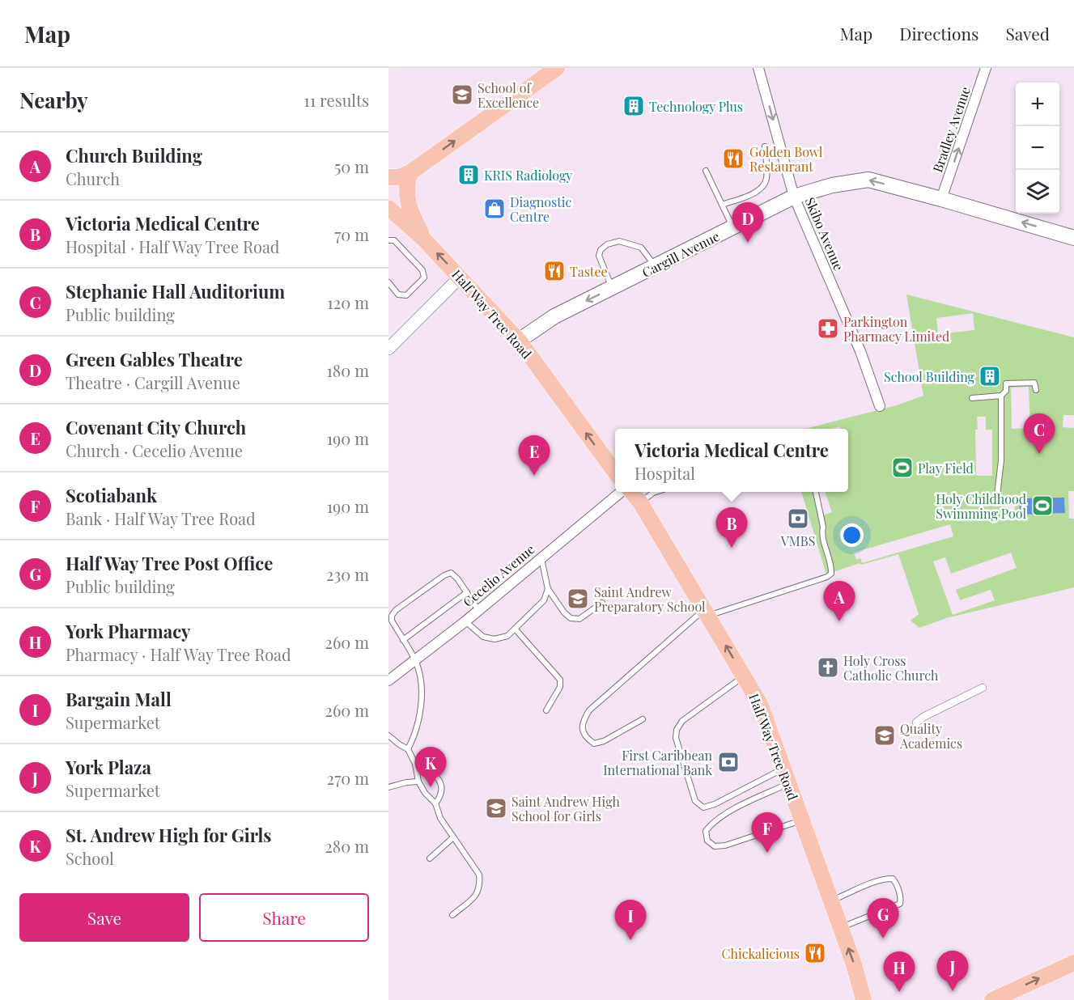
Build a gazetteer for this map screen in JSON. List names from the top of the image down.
{
  "streets": {
    "main road": ["Cargill Avenue", "Half Way Tree Road"],
    "street": ["Bradley Avenue", "Skibo Avenue", "Cecelio Avenue"]
  },
  "crossings": [
    ["Bradley Avenue", "Cargill Avenue"],
    ["Skibo Avenue", "Cargill Avenue"],
    ["Cargill Avenue", "Half Way Tree Road"]
  ],
  "one_way": [
    "Bradley Avenue",
    "Skibo Avenue",
    "Cargill Avenue",
    "Half Way Tree Road"
  ],
  "places": {
    "school or university": [
      "School of Excellence",
      "Saint Andrew Preparatory School",
      "Quality Academics",
      "Saint Andrew High School for Girls"
    ],
    "building": ["Technology Plus", "KRIS Radiology", "School Building"],
    "restaurant": ["Golden Bowl Restaurant", "Tastee", "Chickalicious"],
    "shop": ["Diagnostic Centre"],
    "pharmacy": ["Parkington Pharmacy Limited"],
    "sports": ["Play Field", "Holy Childhood Swimming Pool"],
    "bank": ["VMBS", "First Caribbean International Bank"],
    "church": ["Holy Cross Catholic Church"]
  },
  "page": {
    "header": "Map",
    "nav": ["Map", "Directions", "Saved"],
    "heading": ["Nearby", "11 results"],
    "map_buttons": ["+", "−"],
    "list": [
      {
        "mark": "A",
        "name": "Church Building",
        "note": "Church",
        "value": "50 m"
      },
      {
        "mark": "B",
        "name": "Victoria Medical Centre",
        "note": "Hospital · Half Way Tree Road",
        "value": "70 m"
      },
      {
        "mark": "C",
        "name": "Stephanie Hall Auditorium",
        "note": "Public building",
        "value": "120 m"
      },
      {
        "mark": "D",
        "name": "Green Gables Theatre",
        "note": "Theatre · Cargill Avenue",
        "value": "180 m"
      },
      {
        "mark": "E",
        "name": "Covenant City Church",
        "note": "Church · Cecelio Avenue",
        "value": "190 m"
      },
      {
        "mark": "F",
        "name": "Scotiabank",
        "note": "Bank · Half Way Tree Road",
        "value": "190 m"
      },
      {
        "mark": "G",
        "name": "Half Way Tree Post Office",
        "note": "Public building",
        "value": "230 m"
      },
      {
        "mark": "H",
        "name": "York Pharmacy",
        "note": "Pharmacy · Half Way Tree Road",
        "value": "260 m"
      },
      {
        "mark": "I",
        "name": "Bargain Mall",
        "note": "Supermarket",
        "value": "260 m"
      },
      {
        "mark": "J",
        "name": "York Plaza",
        "note": "Supermarket",
        "value": "270 m"
      },
      {
        "mark": "K",
        "name": "St. Andrew High for Girls",
        "note": "School",
        "value": "280 m"
      }
    ],
    "pins": [
      "D",
      "C",
      "E",
      "B",
      "A",
      "K",
      "F",
      "G",
      "I",
      "J",
      "H"
    ],
    "popup": ["Victoria Medical Centre", "Hospital"],
    "buttons": ["Save", "Share"]
  }
}
